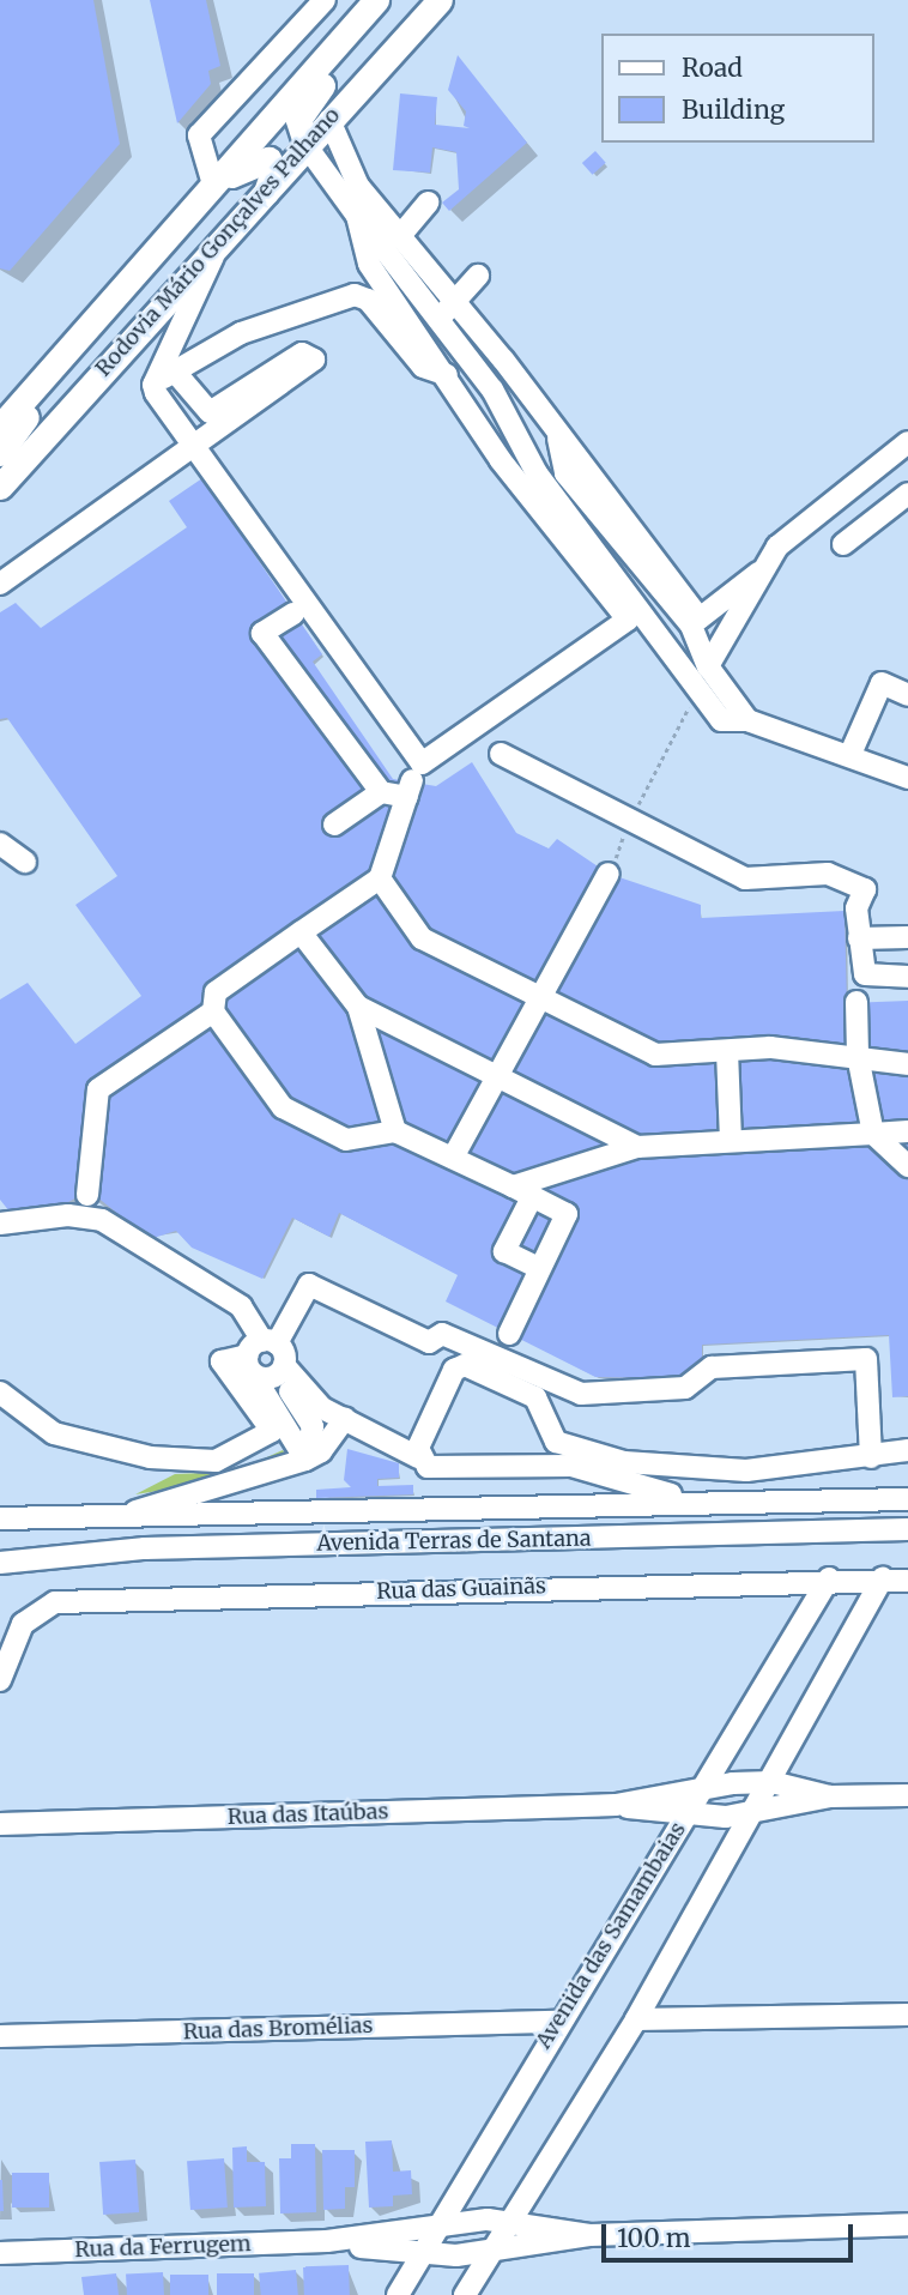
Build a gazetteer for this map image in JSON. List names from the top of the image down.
{
  "streets": {
    "main road": ["Rodovia Mário Gonçalves Palhano"],
    "street": [
      "Avenida Terras de Santana",
      "Rua das Guainãs",
      "Rua das Itaúbas",
      "Avenida das Samambaias",
      "Rua das Bromélias",
      "Rua da Ferrugem"
    ]
  },
  "crossings": [
    ["Rua das Guainãs", "Avenida das Samambaias"],
    ["Rua das Itaúbas", "Avenida das Samambaias"],
    ["Avenida das Samambaias", "Rua das Bromélias"],
    ["Avenida das Samambaias", "Rua da Ferrugem"]
  ],
  "legend": ["Road", "Building"],
  "scale_bar": "100 m"
}
